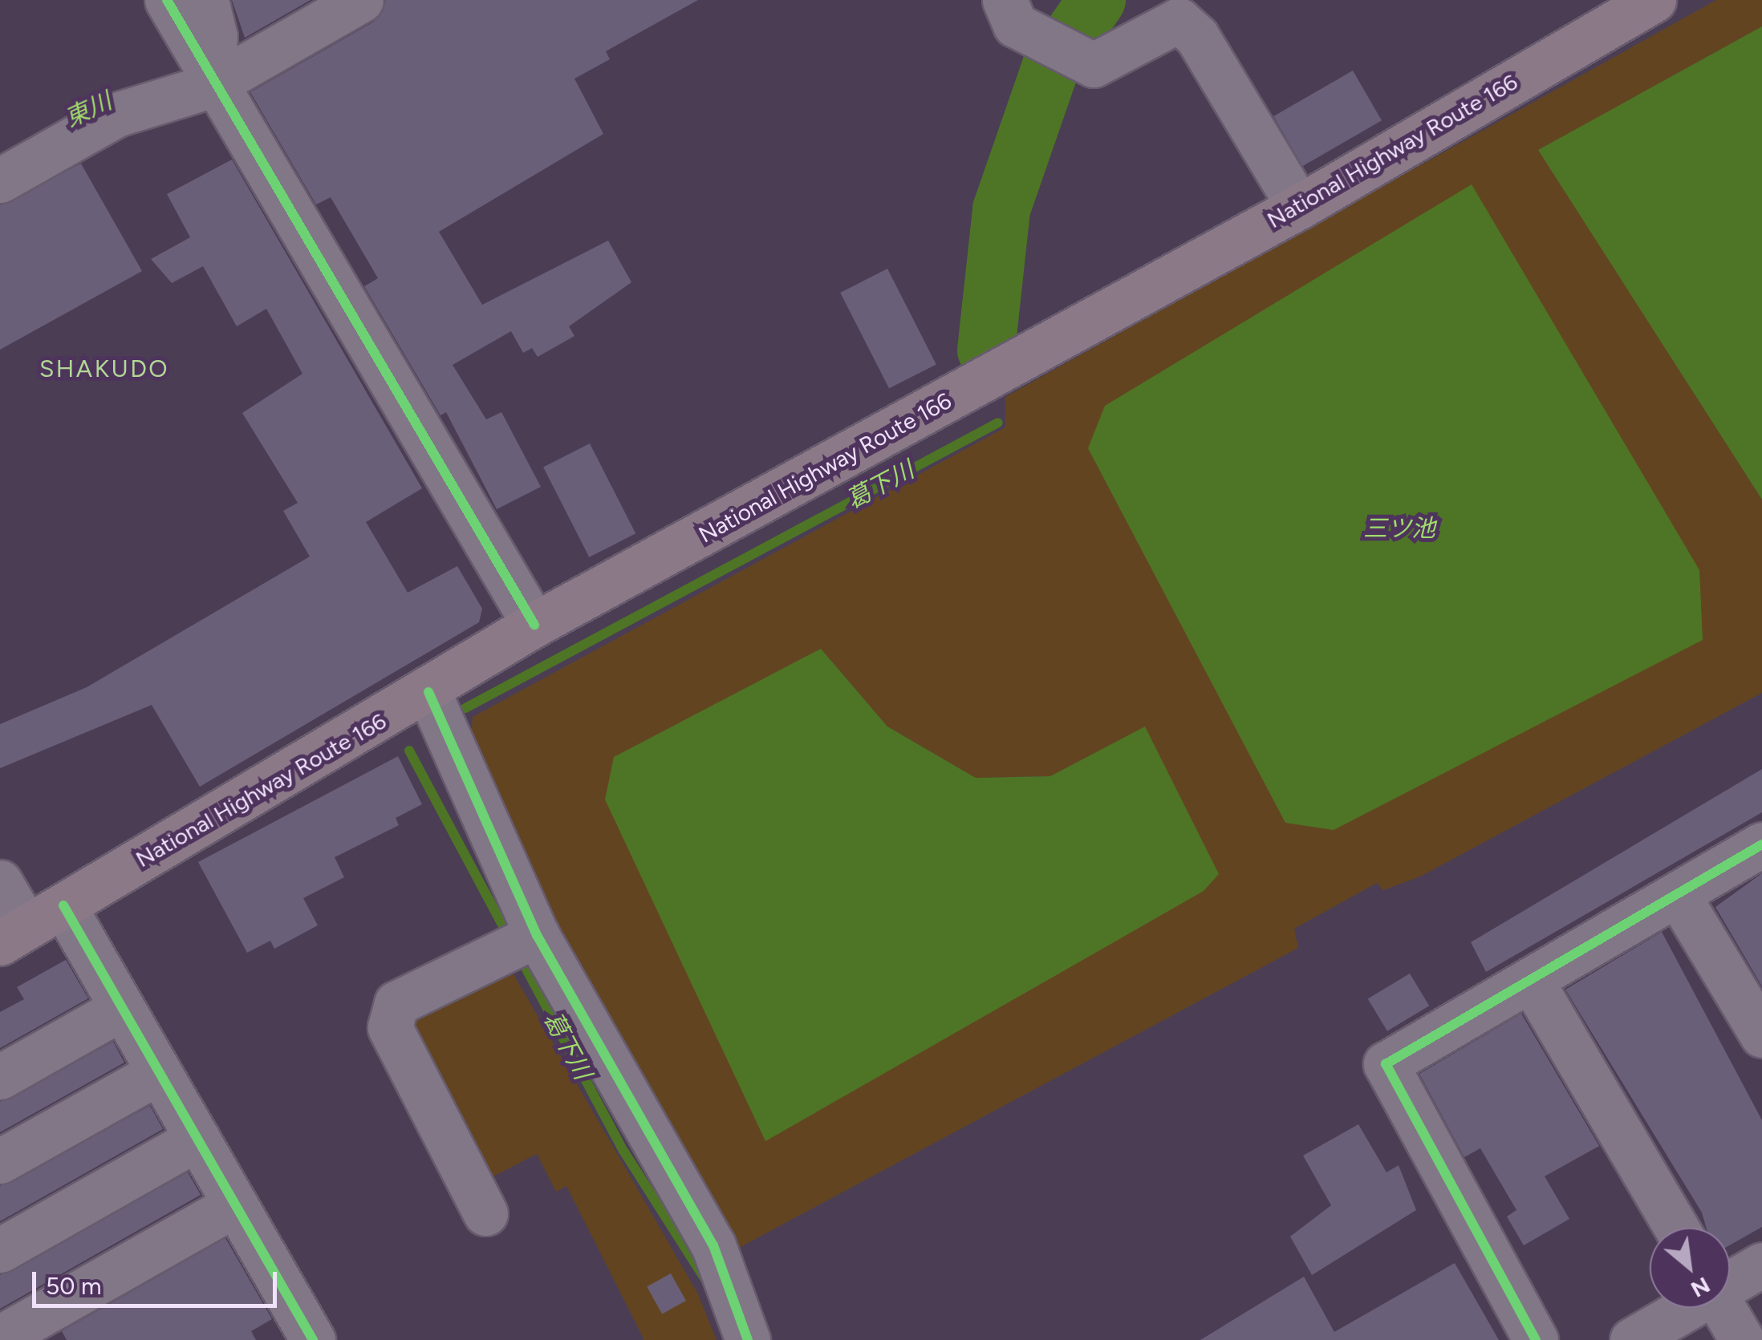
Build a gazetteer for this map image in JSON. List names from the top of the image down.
{
  "streets": {
    "highway": ["National Highway Route 166"]
  },
  "districts": ["SHAKUDO"],
  "water": ["東川", "葛下川", "三ツ池"],
  "scale_bar": "50 m",
  "north": "bottom right"
}
